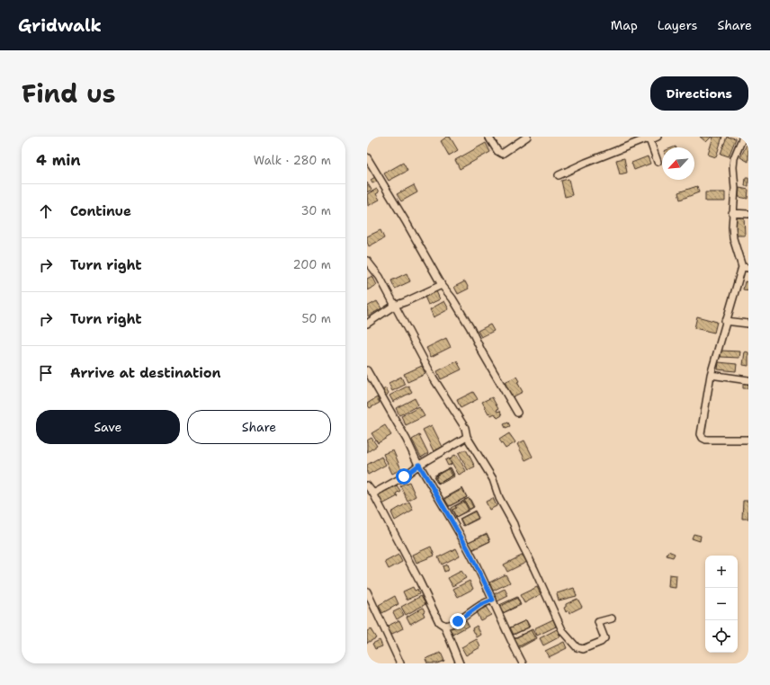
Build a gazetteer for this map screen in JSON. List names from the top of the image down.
{
  "north": "bottom left",
  "page": {
    "header": "Gridwalk",
    "nav": ["Map", "Layers", "Share"],
    "title": "Find us",
    "buttons": [
      "Directions",
      ["Save", "Share"]
    ],
    "heading": ["4 min", "Walk · 280 m"],
    "list": [
      ["Continue", "30 m"],
      ["Turn right", "200 m"],
      ["Turn right", "50 m"],
      "Arrive at destination"
    ],
    "map_buttons": ["+", "−"]
  }
}
